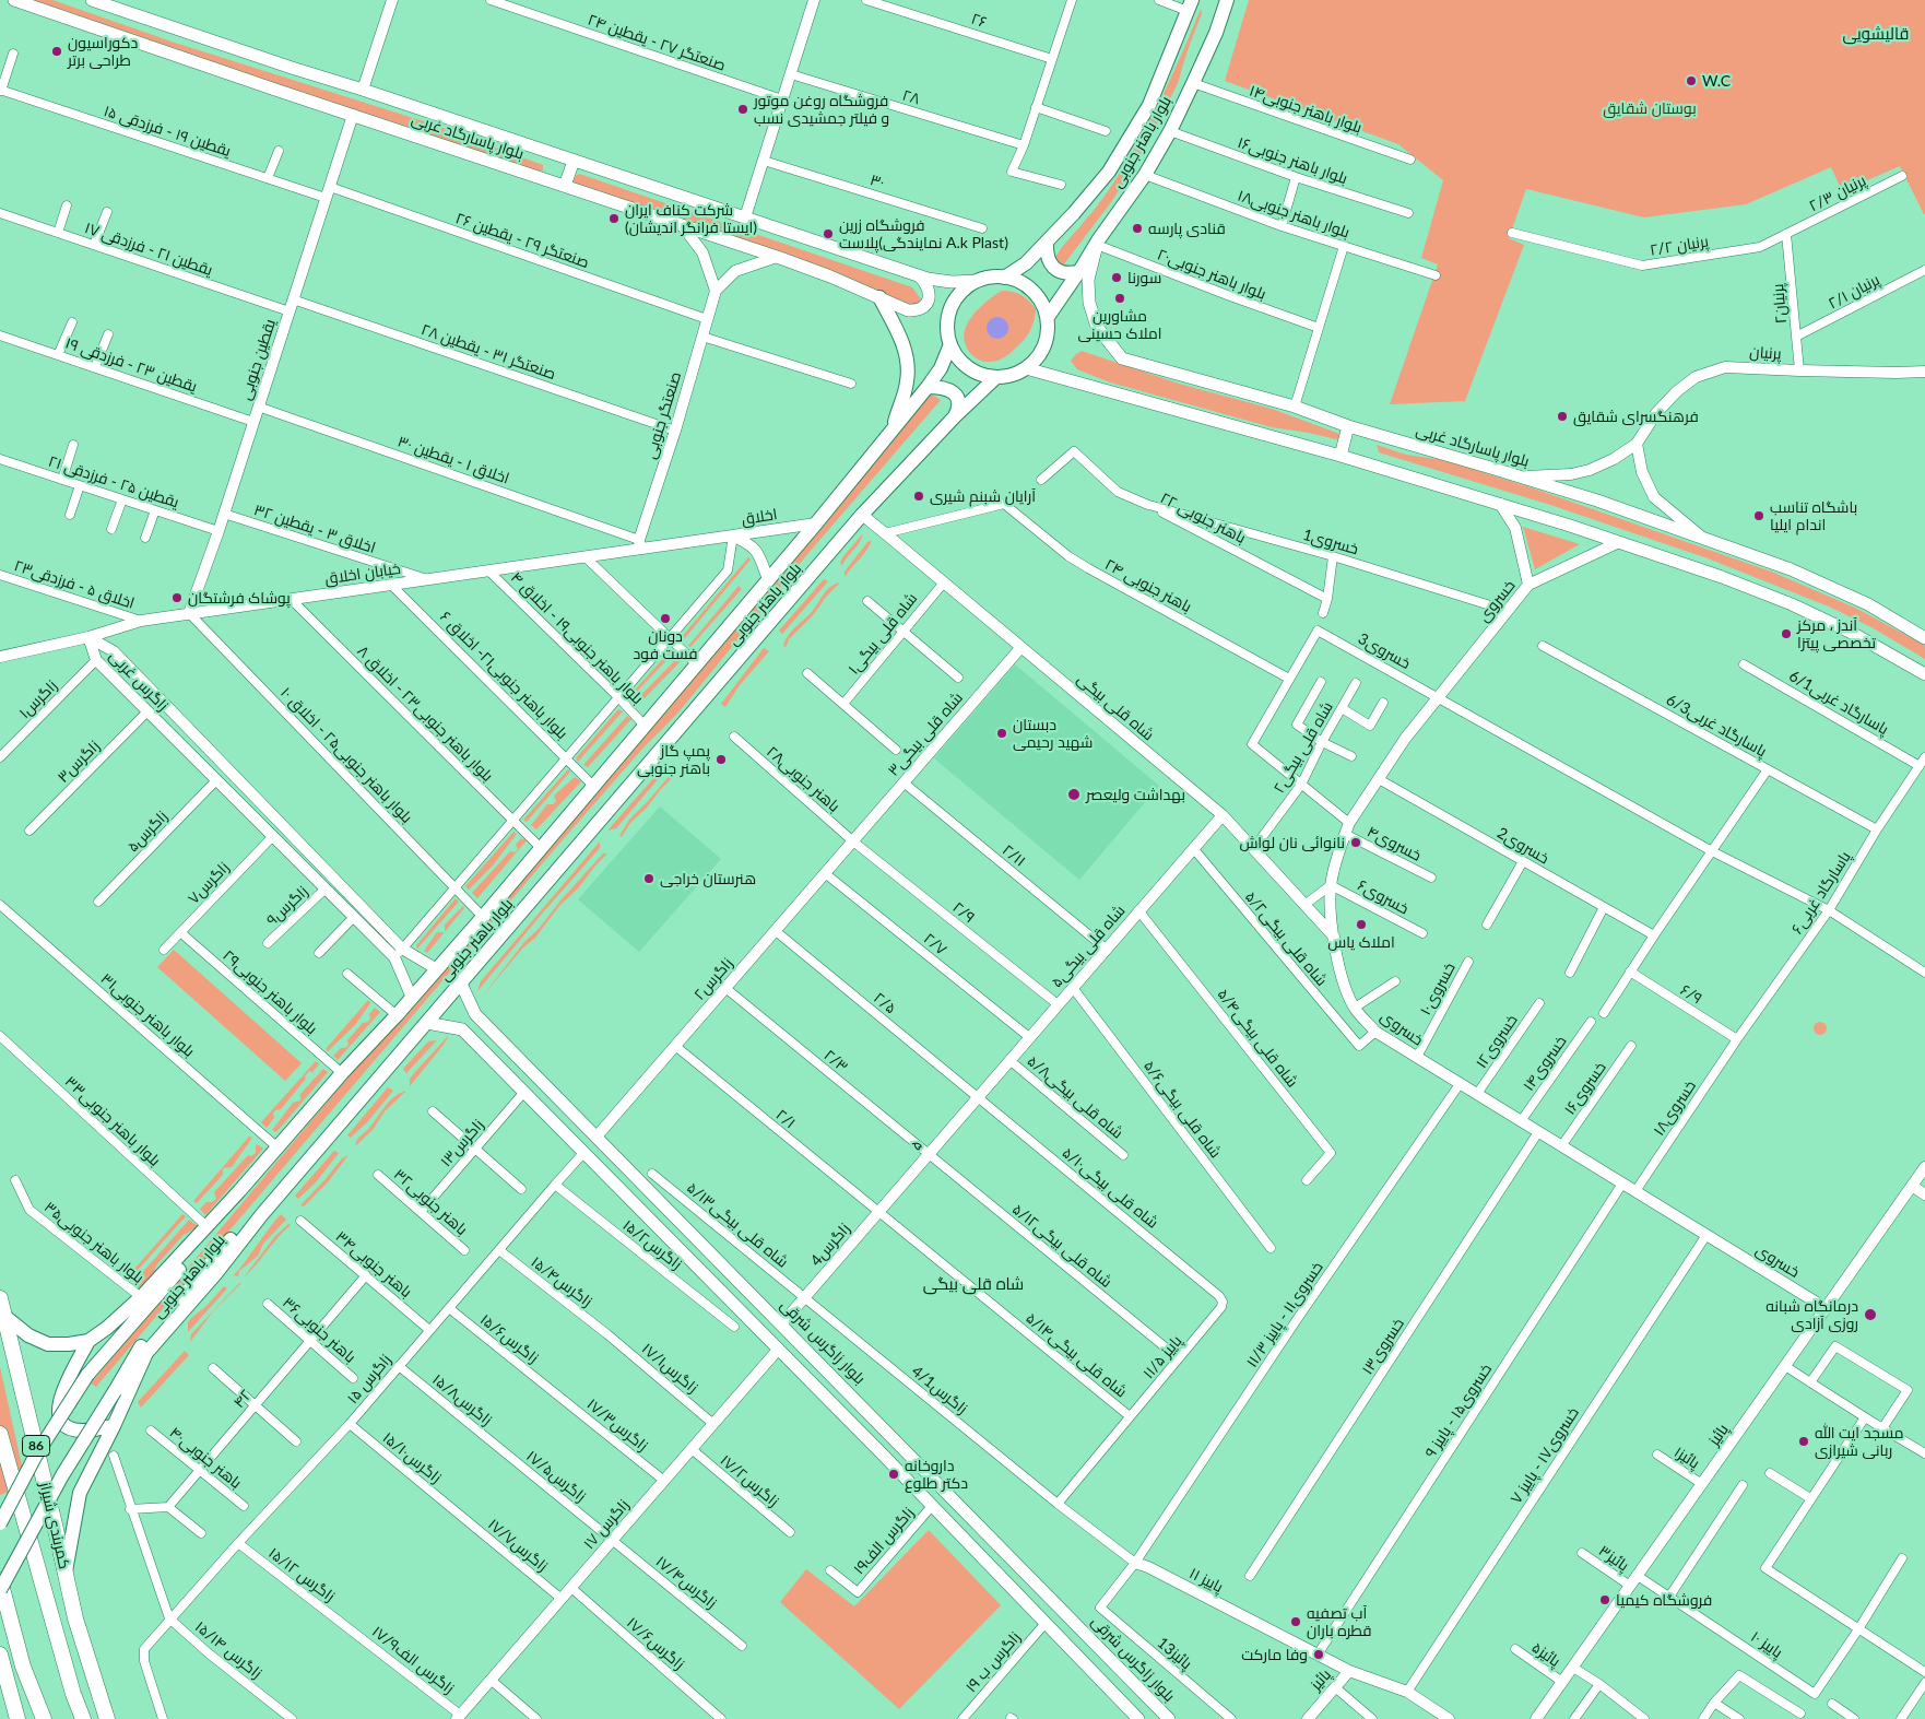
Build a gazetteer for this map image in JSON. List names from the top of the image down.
{
  "streets": {
    "highway": ["86", "کمربندی شیراز"],
    "main road": ["بلوار پاسارگاد غربی", "بلوار باهنر جنوبی", "بلوار زاگرس شرقی"],
    "street": [
      "۲۶",
      "صنعتگر ۲۷ - یقطین ۲۴",
      "۲۸",
      "بلوار باهنر جنوبی۱۴",
      "یقطین ۱۹ - فرزدقی ۱۵",
      "بلوار باهنر جنوبی۱۶",
      "۳۰",
      "پرنیان ۲/۳",
      "۱۸بلوار باهنر جنوبی",
      "صنعتگر ۲۹ - یقطین ۲۶",
      "پرنیان ۲/۲",
      "یقطین ۲۱ - فرزدقی ۱۷",
      "بلوار باهنر جنوبی۲۰",
      "پرنیان ۲/۱",
      "پرنیان۲",
      "صنعتگر ۳۱ - یقطین ۲۸",
      "پرنیان",
      "یقطین جنوبی",
      "یقطین ۲۳ - فرزدقی ۱۹",
      "صنعتگر جنوبی",
      "اخلاق ۱ - یقطین ۳۰",
      "یقطین ۲۵ - فرزدقی ۲۱",
      "اخلاق",
      "۲۲ باهنر جنوبی",
      "اخلاق ۳ - یقطین ۳۲",
      "خسروى1",
      "خیابان اخلاق",
      "اخلاق ۵ - فرزدقی۲۳",
      "۲۴ باهنر جنوبی",
      "خسروى",
      "شاه قلی بیگی۱",
      "بلوار باهنر جنوبی۱۹ - اخلاق ۴",
      "3خسروى",
      "بلوار باهنر جنوبی۲۱- اخلاق ۶",
      "زاگرس غربی",
      "زاگرس۱",
      "پاسارگاد غربی6/1",
      "شاه قلی بیگی",
      "بلوار باهنر جنوبی۲۳ - اخلاق ۸",
      "پاسارگاد غربی6/3",
      "شاه قلی بیگی۳",
      "شاه قلی بیگی۲",
      "بلوار باهنر جنوبی۲۵ - اخلاق ۱۰",
      "زاگرس۳",
      "باهنر جنوبی۲۸",
      "زاگرس۵",
      "خسروى۴",
      "خسروى2",
      "۲/۱۱",
      "زاگرس۷",
      "پاسارگاد غربی۶",
      "خسروى۶",
      "۹زاگرس",
      "۲/۹",
      "شاه قلی بیگی۵/۲",
      "۲/۷",
      "شاه قلی بیگی۵",
      "زاگرس۲",
      "خسروى۱۰",
      "بلوار باهنر جنوبی۲۹",
      "۶/۹",
      "۲/۵",
      "بلوار باهنر جنوبی۳۱",
      "شاه قلی بیگی۵/۴",
      "خسروى۱۲",
      "۲/۳",
      "خسروى۱۴",
      "خسروى۱۶",
      "شاه قلی بیگی۵/۸",
      "خسروى۱۸",
      "شاه قلی بیگی۵/۶",
      "۲/۱",
      "بلوار باهنر جنوبی۳۳",
      "زاگرس۱۳",
      "۵",
      "شاه قلی بیگی۵/۱۰",
      "باهنر جنوبی۳۲",
      "شاه قلی بیگی۵/۱۳",
      "بلوار باهنر جنوبی۳۵",
      "زاگرس۱۵/۲",
      "زاگرس4",
      "شاه قلی بیگی۵/۱۲",
      "باهنر جنوبی۳۴",
      "زاگرس۱۵/۴",
      "خسروى۱۱ - پاییز ۱۱/۳",
      "باهنر جنوبی۳۶",
      "زاگرس۱۵/۶",
      "خسروى۱۳",
      "شاه قلی بیگی۵/۱۴",
      "پاییز ۱۱/۵",
      "زاگرس۱۷/۱",
      "زاگرس ۱۵",
      "4/1زاگرس",
      "۴۲",
      "زاگرس۱۵/۸",
      "خسروى۱۵ - پاییز ۹",
      "زاگرس۱۷/۳",
      "پائیز",
      "خسروى۱۷ - پاییز ۷",
      "باهنر جنوبی۴۰",
      "زاگرس۱۵/۱۰",
      "پائیز۱",
      "زاگرس۱۷/۵",
      "زاگرس۱۷/۲",
      "زاگرس ۱۷",
      "زاگرس الف۱۹",
      "زاگرس۱۷/۷",
      "پائیز۳",
      "زاگرس ۱۵/۱۲",
      "پاییز ۱۱",
      "زاگرس۱۷/۴",
      "زاگرس۱۷/۶",
      "پاییز ۱۰",
      "زاگرس ۱۵/۱۴",
      "پائیز13",
      "پائیز۵",
      "زاگرس الف۱۷/۹",
      "زاگرس ب ۱۹"
    ]
  },
  "crossings": [
    ["بلوار باهنر جنوبی۱۴", "بلوار باهنر جنوبی"],
    ["یقطین ۱۹ - فرزدقی ۱۵", "صنعتگر ۲۹ - یقطین ۲۶"],
    ["یقطین ۱۹ - فرزدقی ۱۵", "یقطین جنوبی"],
    ["بلوار پاسارگاد غربی", "بلوار باهنر جنوبی"],
    ["بلوار پاسارگاد غربی", "بلوار باهنر جنوبی۲۰"],
    ["بلوار پاسارگاد غربی", "یقطین جنوبی"],
    ["بلوار پاسارگاد غربی", "صنعتگر جنوبی"],
    ["بلوار باهنر جنوبی", "بلوار باهنر جنوبی۱۶"],
    ["بلوار باهنر جنوبی", "۱۸بلوار باهنر جنوبی"],
    ["بلوار باهنر جنوبی", "بلوار باهنر جنوبی۲۰"],
    ["بلوار باهنر جنوبی", "اخلاق"],
    ["بلوار باهنر جنوبی", "بلوار باهنر جنوبی۱۹ - اخلاق ۴"],
    ["بلوار باهنر جنوبی", "بلوار باهنر جنوبی۲۱- اخلاق ۶"],
    ["بلوار باهنر جنوبی", "زاگرس غربی"],
    ["بلوار باهنر جنوبی", "شاه قلی بیگی"],
    ["بلوار باهنر جنوبی", "بلوار باهنر جنوبی۲۳ - اخلاق ۸"],
    ["بلوار باهنر جنوبی", "بلوار باهنر جنوبی۲۵ - اخلاق ۱۰"],
    ["بلوار باهنر جنوبی", "بلوار باهنر جنوبی۲۹"],
    ["بلوار باهنر جنوبی", "بلوار باهنر جنوبی۳۱"],
    ["بلوار باهنر جنوبی", "بلوار باهنر جنوبی۳۳"],
    ["بلوار باهنر جنوبی", "بلوار باهنر جنوبی۳۵"],
    ["بلوار باهنر جنوبی", "بلوار زاگرس شرقی"],
    ["بلوار باهنر جنوبی", "کمربندی شیراز"],
    ["پرنیان ۲/۳", "پرنیان ۲/۲"],
    ["پرنیان ۲/۳", "پرنیان۲"],
    ["صنعتگر ۲۹ - یقطین ۲۶", "یقطین جنوبی"],
    ["صنعتگر ۲۹ - یقطین ۲۶", "صنعتگر جنوبی"],
    ["پرنیان ۲/۲", "پرنیان۲"],
    ["یقطین ۲۱ - فرزدقی ۱۷", "یقطین جنوبی"],
    ["پرنیان ۲/۱", "پرنیان۲"],
    ["پرنیان۲", "پرنیان"],
    ["صنعتگر ۳۱ - یقطین ۲۸", "یقطین جنوبی"],
    ["صنعتگر ۳۱ - یقطین ۲۸", "صنعتگر جنوبی"],
    ["یقطین جنوبی", "یقطین ۲۳ - فرزدقی ۱۹"],
    ["یقطین جنوبی", "اخلاق ۱ - یقطین ۳۰"],
    ["یقطین جنوبی", "یقطین ۲۵ - فرزدقی ۲۱"],
    ["یقطین جنوبی", "اخلاق ۳ - یقطین ۳۲"],
    ["یقطین جنوبی", "خیابان اخلاق"],
    ["یقطین جنوبی", "بلوار باهنر جنوبی۲۵ - اخلاق ۱۰"],
    ["صنعتگر جنوبی", "اخلاق ۱ - یقطین ۳۰"],
    ["صنعتگر جنوبی", "خیابان اخلاق"],
    ["اخلاق ۱ - یقطین ۳۰", "خیابان اخلاق"],
    ["اخلاق", "خیابان اخلاق"],
    ["۲۲ باهنر جنوبی", "خسروى1"],
    ["اخلاق ۳ - یقطین ۳۲", "خیابان اخلاق"],
    ["خسروى1", "خسروى"],
    ["خیابان اخلاق", "اخلاق ۵ - فرزدقی۲۳"],
    ["خیابان اخلاق", "بلوار باهنر جنوبی۱۹ - اخلاق ۴"],
    ["خیابان اخلاق", "بلوار باهنر جنوبی۲۱- اخلاق ۶"],
    ["خیابان اخلاق", "زاگرس غربی"],
    ["خیابان اخلاق", "بلوار باهنر جنوبی۲۳ - اخلاق ۸"],
    ["خیابان اخلاق", "بلوار باهنر جنوبی۲۵ - اخلاق ۱۰"],
    ["۲۴ باهنر جنوبی", "3خسروى"],
    ["۲۴ باهنر جنوبی", "شاه قلی بیگی"],
    ["خسروى", "3خسروى"],
    ["خسروى", "شاه قلی بیگی"],
    ["خسروى", "خسروى۴"],
    ["خسروى", "خسروى2"],
    ["خسروى", "خسروى۶"],
    ["خسروى", "شاه قلی بیگی۵/۲"],
    ["خسروى", "خسروى۱۰"],
    ["خسروى", "خسروى۱۲"],
    ["خسروى", "خسروى۱۴"],
    ["خسروى", "خسروى۱۶"],
    ["خسروى", "خسروى۱۸"],
    ["خسروى", "خسروى۱۱ - پاییز ۱۱/۳"],
    ["خسروى", "خسروى۱۳"],
    ["خسروى", "خسروى۱۵ - پاییز ۹"],
    ["خسروى", "پائیز"],
    ["خسروى", "خسروى۱۷ - پاییز ۷"],
    ["شاه قلی بیگی۱", "شاه قلی بیگی"],
    ["3خسروى", "پاسارگاد غربی۶"],
    ["زاگرس غربی", "زاگرس۱"],
    ["زاگرس غربی", "زاگرس۳"],
    ["زاگرس غربی", "زاگرس۵"],
    ["زاگرس غربی", "زاگرس۷"],
    ["زاگرس غربی", "۹زاگرس"],
    ["پاسارگاد غربی6/1", "پاسارگاد غربی۶"],
    ["شاه قلی بیگی", "شاه قلی بیگی۳"],
    ["شاه قلی بیگی", "شاه قلی بیگی۲"],
    ["شاه قلی بیگی", "شاه قلی بیگی۵"],
    ["پاسارگاد غربی6/3", "پاسارگاد غربی۶"],
    ["شاه قلی بیگی۳", "باهنر جنوبی۲۸"],
    ["شاه قلی بیگی۳", "۲/۱۱"],
    ["شاه قلی بیگی۳", "۲/۹"],
    ["شاه قلی بیگی۳", "زاگرس۲"],
    ["باهنر جنوبی۲۸", "۲/۹"],
    ["باهنر جنوبی۲۸", "زاگرس۲"],
    ["۲/۱۱", "شاه قلی بیگی۵"],
    ["زاگرس۷", "بلوار باهنر جنوبی۲۹"],
    ["پاسارگاد غربی۶", "۶/۹"],
    ["پاسارگاد غربی۶", "خسروى۱۸"],
    ["۲/۹", "شاه قلی بیگی۵"],
    ["۲/۹", "زاگرس۲"],
    ["شاه قلی بیگی۵/۲", "شاه قلی بیگی۵"],
    ["۲/۷", "شاه قلی بیگی۵"],
    ["۲/۷", "زاگرس۲"],
    ["شاه قلی بیگی۵", "۲/۵"],
    ["شاه قلی بیگی۵", "شاه قلی بیگی۵/۴"],
    ["شاه قلی بیگی۵", "شاه قلی بیگی۵/۸"],
    ["شاه قلی بیگی۵", "شاه قلی بیگی۵/۶"],
    ["شاه قلی بیگی۵", "۵"],
    ["شاه قلی بیگی۵", "شاه قلی بیگی۵/۱۰"],
    ["زاگرس۲", "۲/۵"],
    ["زاگرس۲", "۲/۳"],
    ["زاگرس۲", "۲/۱"],
    ["زاگرس۲", "بلوار زاگرس شرقی"],
    ["۶/۹", "خسروى۱۸"],
    ["۲/۵", "۵"],
    ["۲/۵", "شاه قلی بیگی۵/۱۰"],
    ["۲/۳", "۵"],
    ["۲/۳", "شاه قلی بیگی۵/۱۲"],
    ["۲/۱", "۵"],
    ["۲/۱", "زاگرس4"],
    ["۲/۱", "شاه قلی بیگی۵/۱۴"],
    ["زاگرس۱۳", "باهنر جنوبی۳۲"],
    ["۵", "شاه قلی بیگی۵/۱۰"],
    ["۵", "زاگرس4"],
    ["۵", "شاه قلی بیگی۵/۱۲"],
    ["۵", "شاه قلی بیگی۵/۱۴"],
    ["شاه قلی بیگی۵/۱۰", "پاییز ۱۱/۵"],
    ["شاه قلی بیگی۵/۱۳", "زاگرس4"],
    ["شاه قلی بیگی۵/۱۳", "4/1زاگرس"],
    ["زاگرس۱۵/۲", "زاگرس ۱۵"],
    ["زاگرس4", "بلوار زاگرس شرقی"],
    ["زاگرس4", "شاه قلی بیگی۵/۱۴"],
    ["زاگرس4", "4/1زاگرس"],
    ["شاه قلی بیگی۵/۱۲", "پاییز ۱۱/۵"],
    ["باهنر جنوبی۳۴", "زاگرس ۱۵"],
    ["باهنر جنوبی۳۴", "۴۲"],
    ["زاگرس۱۵/۴", "زاگرس۱۷/۱"],
    ["زاگرس۱۵/۴", "زاگرس ۱۵"],
    ["خسروى۱۱ - پاییز ۱۱/۳", "پاییز ۱۱"],
    ["خسروى۱۱ - پاییز ۱۱/۳", "پائیز13"],
    ["باهنر جنوبی۳۶", "۴۲"],
    ["زاگرس۱۵/۶", "زاگرس ۱۵"],
    ["زاگرس۱۵/۶", "زاگرس۱۷/۳"],
    ["شاه قلی بیگی۵/۱۴", "پاییز ۱۱/۵"],
    ["پاییز ۱۱/۵", "4/1زاگرس"],
    ["پاییز ۱۱/۵", "پاییز ۱۱"],
    ["زاگرس۱۷/۱", "زاگرس ۱۷"],
    ["زاگرس ۱۵", "زاگرس۱۵/۸"],
    ["زاگرس ۱۵", "زاگرس۱۵/۱۰"],
    ["زاگرس ۱۵", "زاگرس ۱۵/۱۲"],
    ["زاگرس ۱۵", "زاگرس ۱۵/۱۴"],
    ["4/1زاگرس", "پاییز ۱۱"],
    ["۴۲", "باهنر جنوبی۴۰"],
    ["زاگرس۱۵/۸", "زاگرس۱۷/۵"],
    ["خسروى۱۵ - پاییز ۹", "پاییز ۱۱"],
    ["زاگرس۱۷/۳", "زاگرس ۱۷"],
    ["پائیز", "خسروى۱۷ - پاییز ۷"],
    ["پائیز", "پائیز۱"],
    ["پائیز", "پائیز۳"],
    ["پائیز", "پاییز ۱۱"],
    ["پائیز", "پاییز ۱۰"],
    ["پائیز", "پائیز۵"],
    ["زاگرس۱۵/۱۰", "زاگرس۱۷/۷"],
    ["زاگرس۱۷/۵", "زاگرس ۱۷"],
    ["زاگرس۱۷/۵", "زاگرس۱۷/۴"],
    ["زاگرس۱۷/۲", "زاگرس ۱۷"],
    ["زاگرس ۱۷", "زاگرس۱۷/۷"],
    ["زاگرس ۱۷", "زاگرس۱۷/۴"],
    ["زاگرس ۱۷", "زاگرس۱۷/۶"],
    ["زاگرس ۱۷", "زاگرس الف۱۷/۹"],
    ["زاگرس ۱۵/۱۲", "زاگرس الف۱۷/۹"]
  ],
  "districts": ["قالیشویی", "شاه قلی بیگی"],
  "parks": ["بوستان شقایق"],
  "places": [
    "دکوراسیون طراحی برتر",
    "W.C",
    "فروشگاه روغن موتور و فیلتر جمشیدی نسب",
    "شرکت کناف ایران (ایستا فرانگر اندیشان)",
    "قنادی پارسه",
    "فروشگاه زرین پلاست(نمایندگی A.k Plast)",
    "سورنا",
    "مشاورین املاک حسینی",
    "فرهنگسرای شقایق",
    "آرایان شبنم شیری",
    "باشگاه تناسب اندام ایلیا",
    "پوشاک فرشتگان",
    "دونان فست فود",
    "آندز ، مرکز تخصصی پیتزا",
    "دبستان شهید رحیمی",
    "پمپ گاز باهنر جنوبی",
    "بهداشت ولیعصر",
    "نانوائی نان لواش",
    "هنرستان خراجی",
    "املاک یاس",
    "درمانگاه شبانه روزی آزادی",
    "مسجد ایت الله ربانی شیرازی",
    "داروخانه دکتر طلوع",
    "فروشگاه کیمیا",
    "آب تصفیه قطره باران",
    "وفا مارکت"
  ]
}
